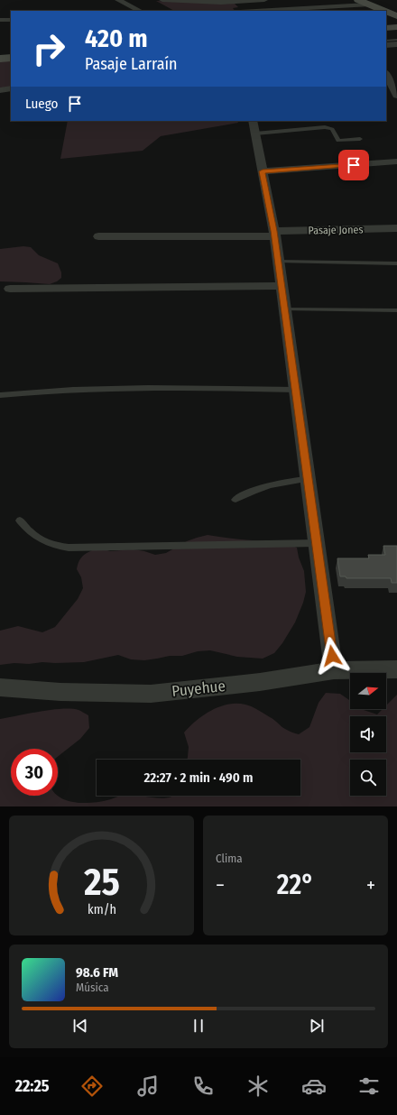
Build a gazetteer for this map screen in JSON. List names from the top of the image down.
{
  "streets": {
    "street": ["Pasaje Jones", "Puyehue"]
  },
  "north": "right",
  "page": {
    "turn": ["420 m", "Pasaje Larraín"],
    "then": "Luego",
    "limit": "30",
    "trip": "22:27 · 2 min · 490 m",
    "tile": "Clima",
    "heat": ["−", "22°", "+"],
    "song": ["98.6 FM", "Música"],
    "tabs": "22:25",
    "gauge": ["25", "km/h"]
  }
}
